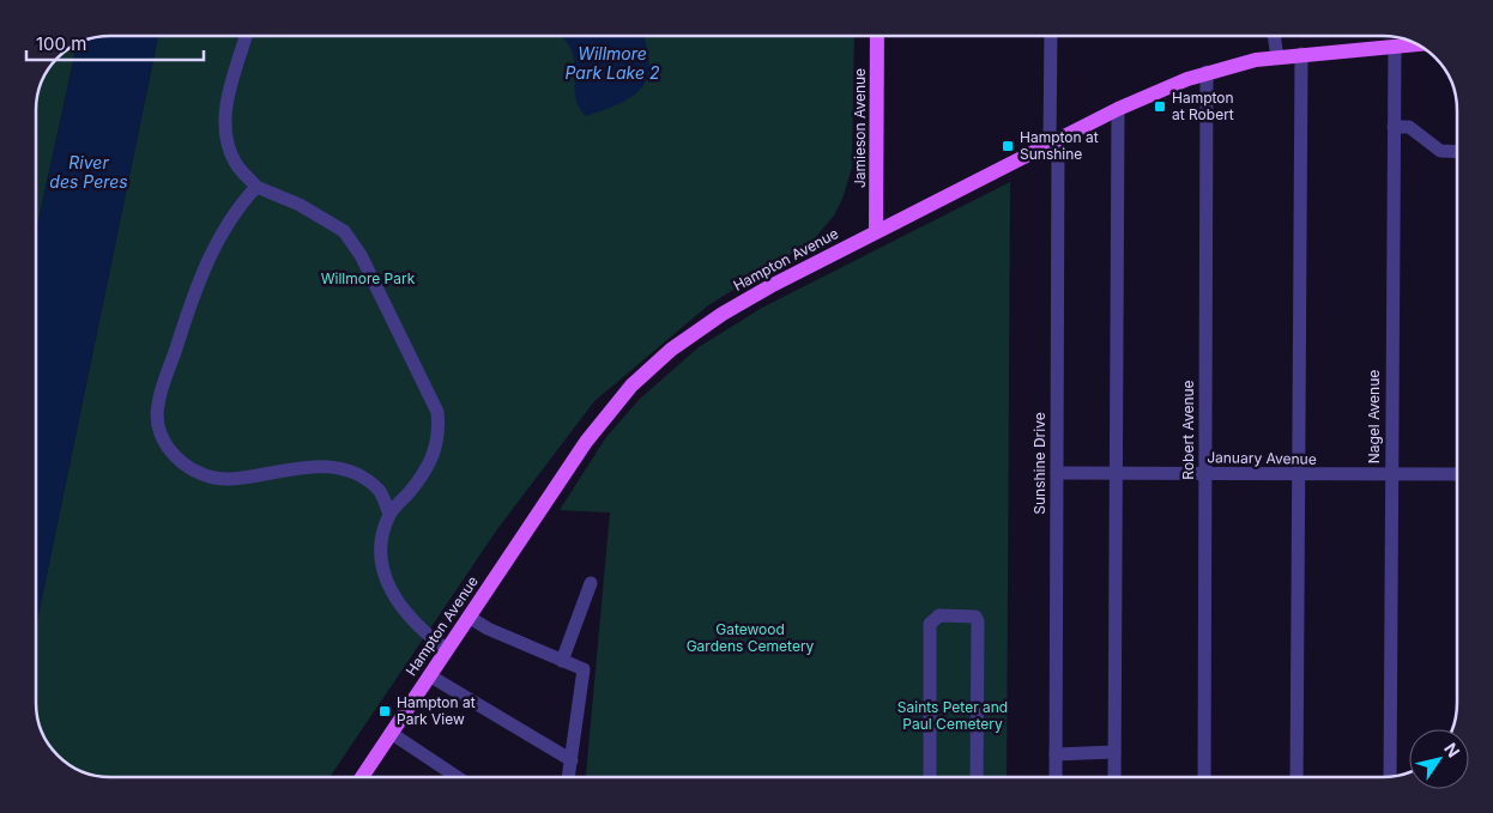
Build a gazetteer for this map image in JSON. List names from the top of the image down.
{
  "streets": {
    "main road": ["Jamieson Avenue", "Hampton Avenue"],
    "street": [
      "Nagel Avenue",
      "Robert Avenue",
      "January Avenue",
      "Sunshine Drive"
    ]
  },
  "crossings": [
    ["Jamieson Avenue", "Hampton Avenue"],
    ["Hampton Avenue", "Nagel Avenue"],
    ["Hampton Avenue", "Robert Avenue"],
    ["Hampton Avenue", "Sunshine Drive"],
    ["Nagel Avenue", "January Avenue"],
    ["Robert Avenue", "January Avenue"],
    ["January Avenue", "Sunshine Drive"]
  ],
  "water": ["Willmore Park Lake 2", "River des Peres"],
  "parks": ["Willmore Park", "Gatewood Gardens Cemetery", "Saints Peter and Paul Cemetery"],
  "places": {
    "transit": ["Hampton at Robert", "Hampton at Sunshine", "Hampton at Park View"]
  },
  "scale_bar": "100 m",
  "north": "top right"
}
